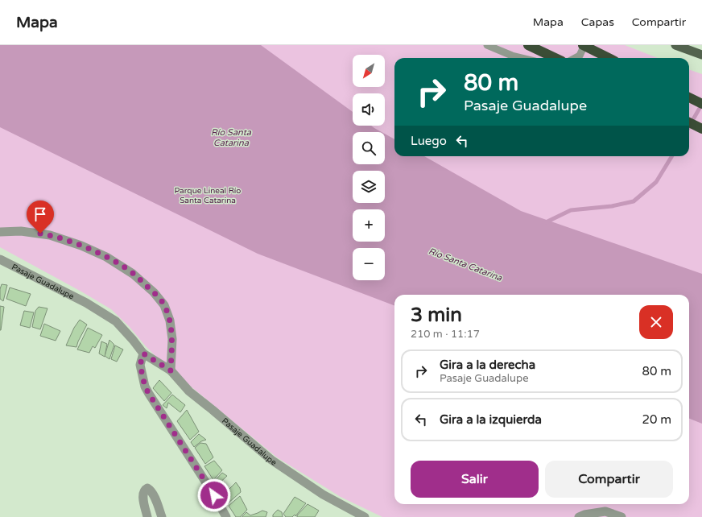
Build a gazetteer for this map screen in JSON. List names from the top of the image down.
{
  "streets": {
    "street": ["Pasaje Guadalupe"]
  },
  "water": ["Río Santa Catarina"],
  "parks": ["Parque Lineal Río Santa Catarina"],
  "north": "bottom left",
  "page": {
    "header": "Mapa",
    "nav": ["Mapa", "Capas", "Compartir"],
    "map_buttons": ["+", "−"],
    "turn": ["80 m", "Pasaje Guadalupe"],
    "then": "Luego",
    "heading": ["3 min", "210 m · 11:17"],
    "list": [
      {
        "name": "Gira a la derecha",
        "note": "Pasaje Guadalupe",
        "value": "80 m"
      },
      {
        "name": "Gira a la izquierda",
        "value": "20 m"
      }
    ],
    "buttons": ["Salir", "Compartir"]
  }
}
